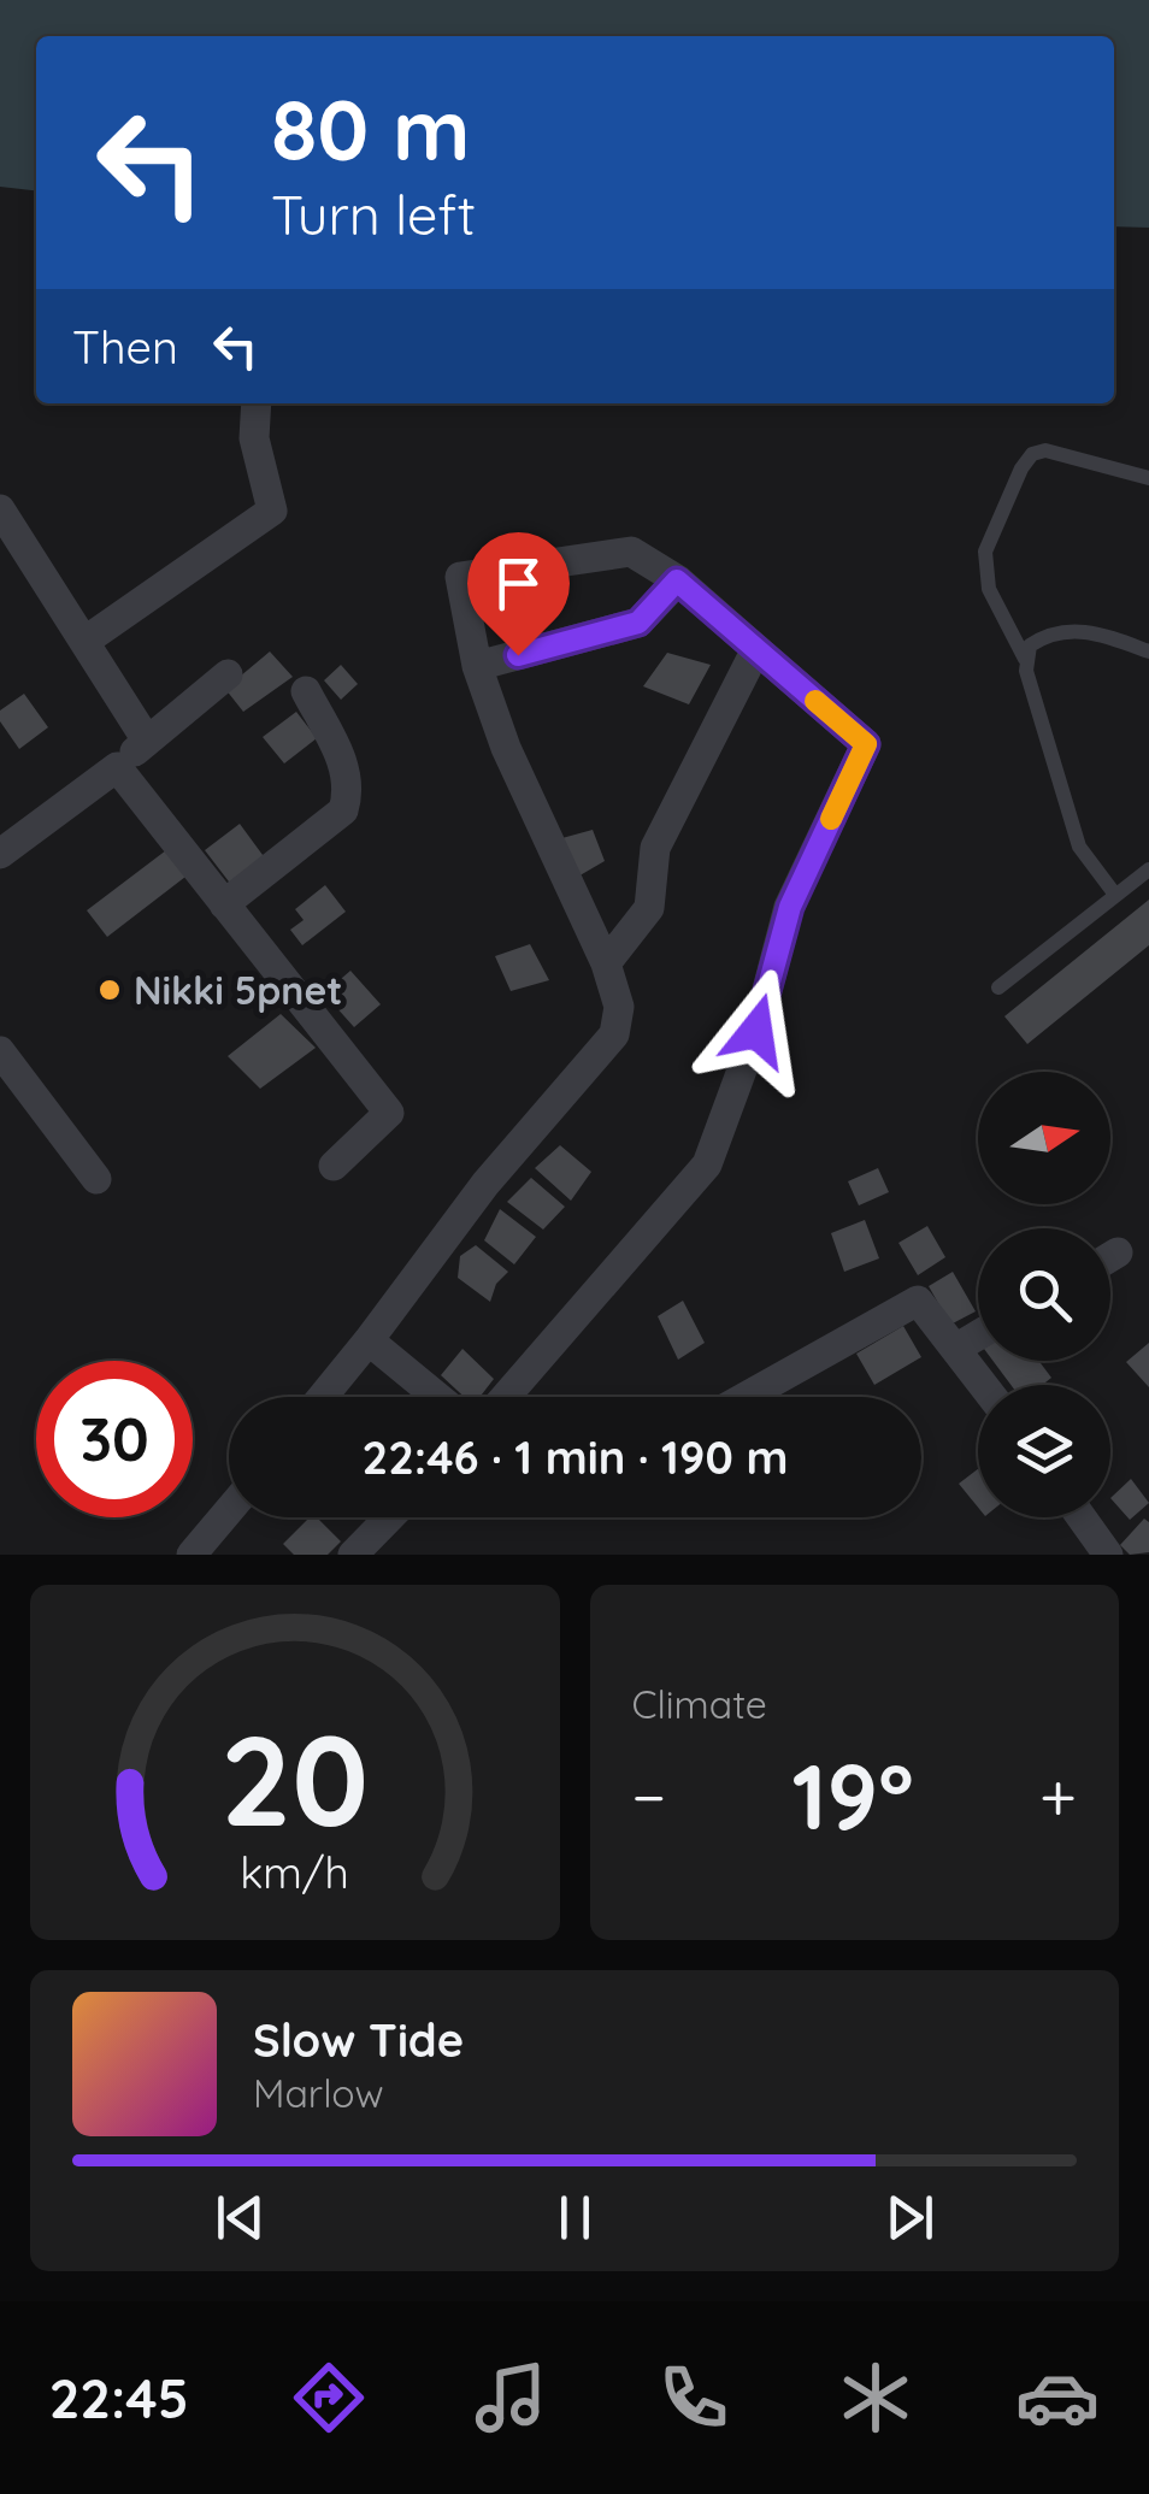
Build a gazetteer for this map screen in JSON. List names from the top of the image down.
{
  "places": ["Nikki 5pnet"],
  "north": "right",
  "page": {
    "turn": ["80 m", "Turn left"],
    "then": "Then",
    "limit": "30",
    "trip": "22:46 · 1 min · 190 m",
    "tile": "Climate",
    "heat": ["−", "19°", "+"],
    "song": ["Slow Tide", "Marlow"],
    "tabs": "22:45",
    "gauge": ["20", "km/h"]
  }
}
